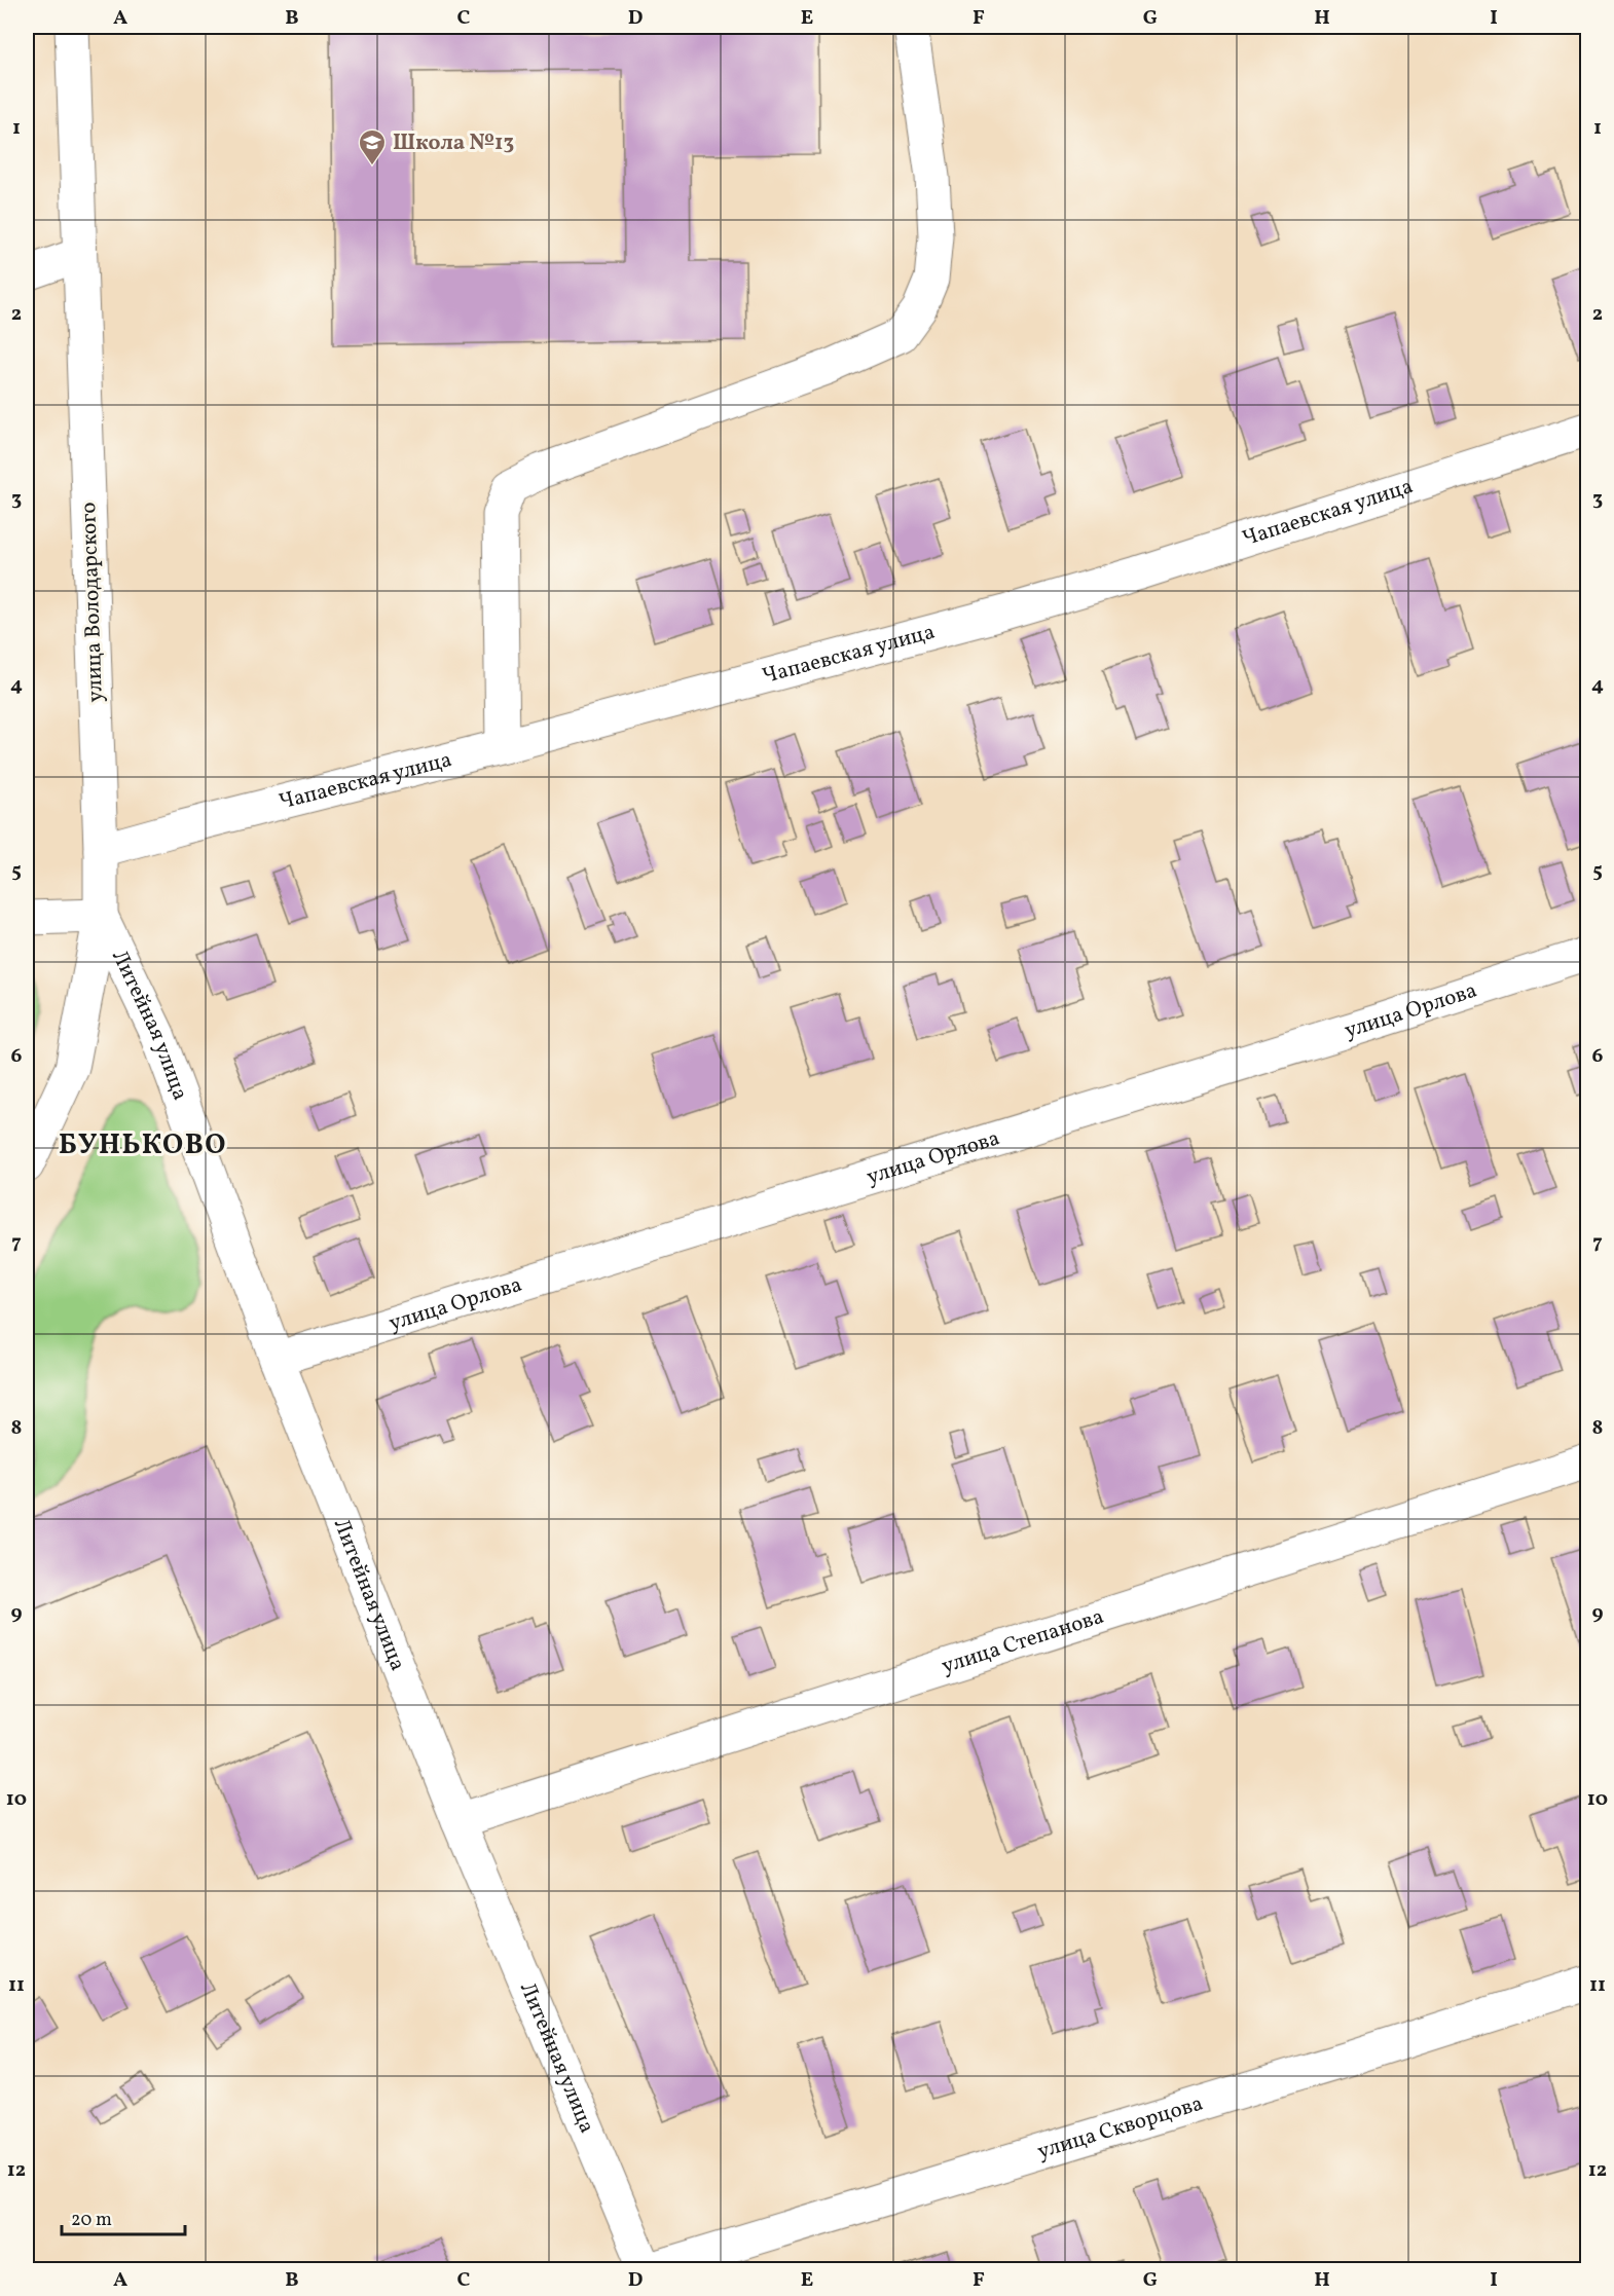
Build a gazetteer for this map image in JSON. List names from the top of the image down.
{
  "streets": {
    "street": [
      "Чапаевская улица",
      "улица Володарского",
      "улица Орлова",
      "Литейная улица",
      "улица Степанова",
      "улица Скворцова"
    ]
  },
  "crossings": [
    ["Чапаевская улица", "улица Володарского"],
    ["улица Володарского", "Литейная улица"],
    ["улица Орлова", "Литейная улица"],
    ["Литейная улица", "улица Степанова"]
  ],
  "districts": ["БУНЬКОВО"],
  "places": {
    "school or university": ["Школа №13"]
  },
  "scale_bar": "20 m",
  "grid": {
    "columns": [
      "A",
      "B",
      "C",
      "D",
      "E",
      "F",
      "G",
      "H",
      "I"
    ],
    "rows": [
      "1",
      "2",
      "3",
      "4",
      "5",
      "6",
      "7",
      "8",
      "9",
      "10",
      "11",
      "12"
    ]
  }
}
